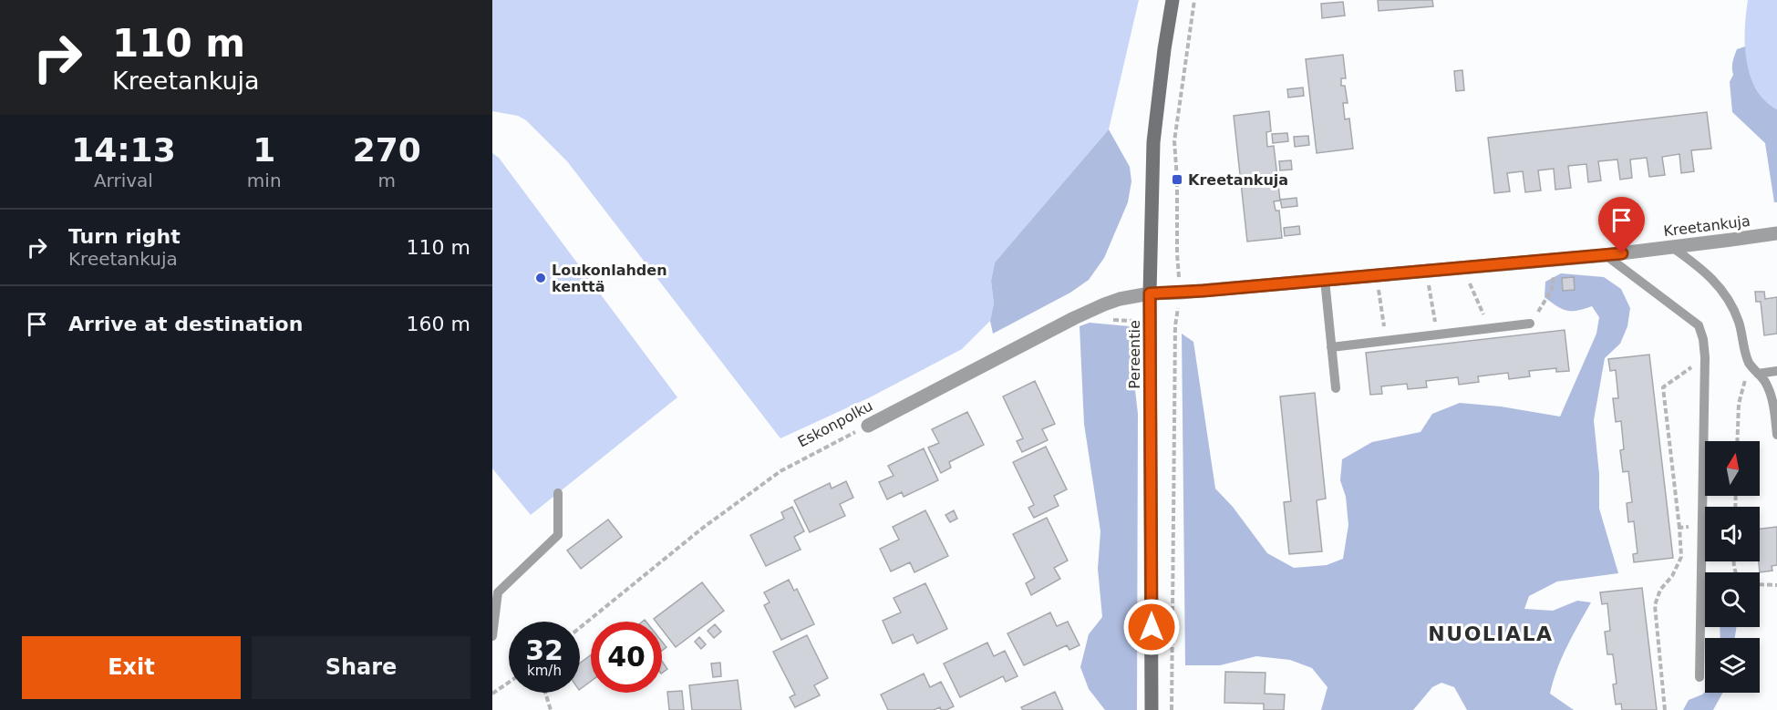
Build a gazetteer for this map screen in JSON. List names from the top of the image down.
{
  "streets": {
    "street": ["Kreetankuja", "Pereentie", "Eskonpolku"]
  },
  "crossings": [
    ["Kreetankuja", "Pereentie"],
    ["Kreetankuja", "Eskonpolku"],
    ["Pereentie", "Eskonpolku"]
  ],
  "districts": ["NUOLIALA"],
  "places": {
    "transit": ["Kreetankuja"],
    "other": ["Loukonlahden kenttä"]
  },
  "north": "top",
  "page": {
    "turn": ["110 m", "Kreetankuja"],
    "eta": [
      "14:13",
      "Arrival",
      "1",
      "min",
      "270",
      "m"
    ],
    "list": [
      {
        "name": "Turn right",
        "note": "Kreetankuja",
        "value": "110 m"
      },
      {
        "name": "Arrive at destination",
        "value": "160 m"
      }
    ],
    "speed": "32 km/h",
    "limit": "40",
    "buttons": ["Exit", "Share"]
  }
}
